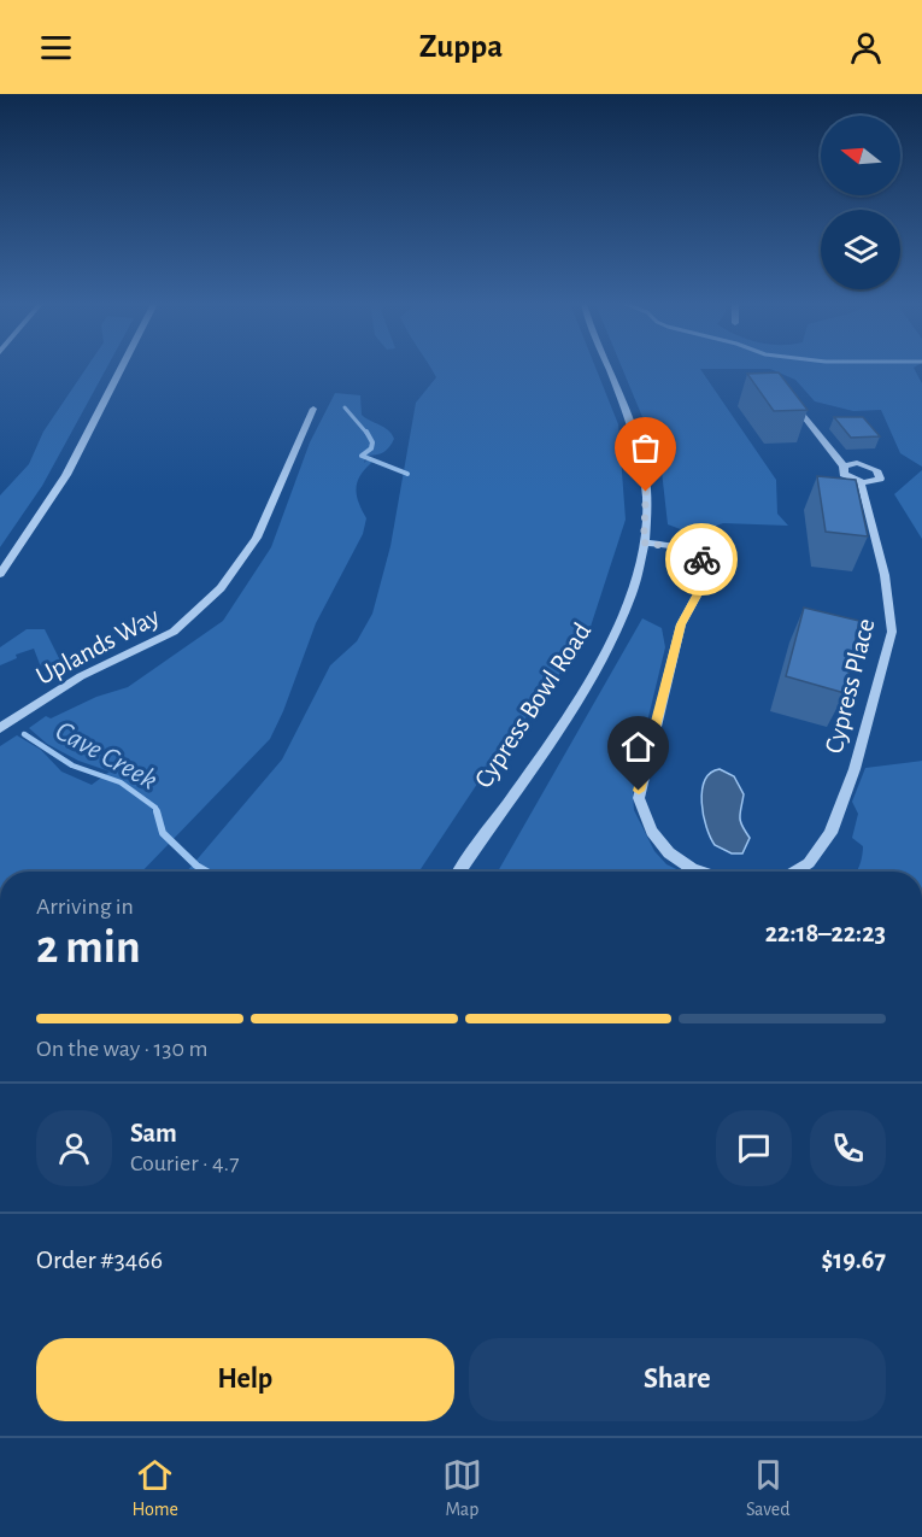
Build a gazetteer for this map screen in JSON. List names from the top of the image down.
{
  "streets": {
    "street": ["Uplands Way", "Cypress Place", "Cypress Bowl Road"]
  },
  "water": ["Cave Creek"],
  "north": "left",
  "page": {
    "header": "Zuppa",
    "heading": ["2 min", "Arriving in", "22:18–22:23"],
    "panel": [
      "Sam",
      "Courier · 4.7",
      "Order #3466",
      "$19.67"
    ],
    "bar": "On the way · 130 m",
    "buttons": ["Help", "Share"],
    "tabs": ["Home", "Map", "Saved"]
  }
}
